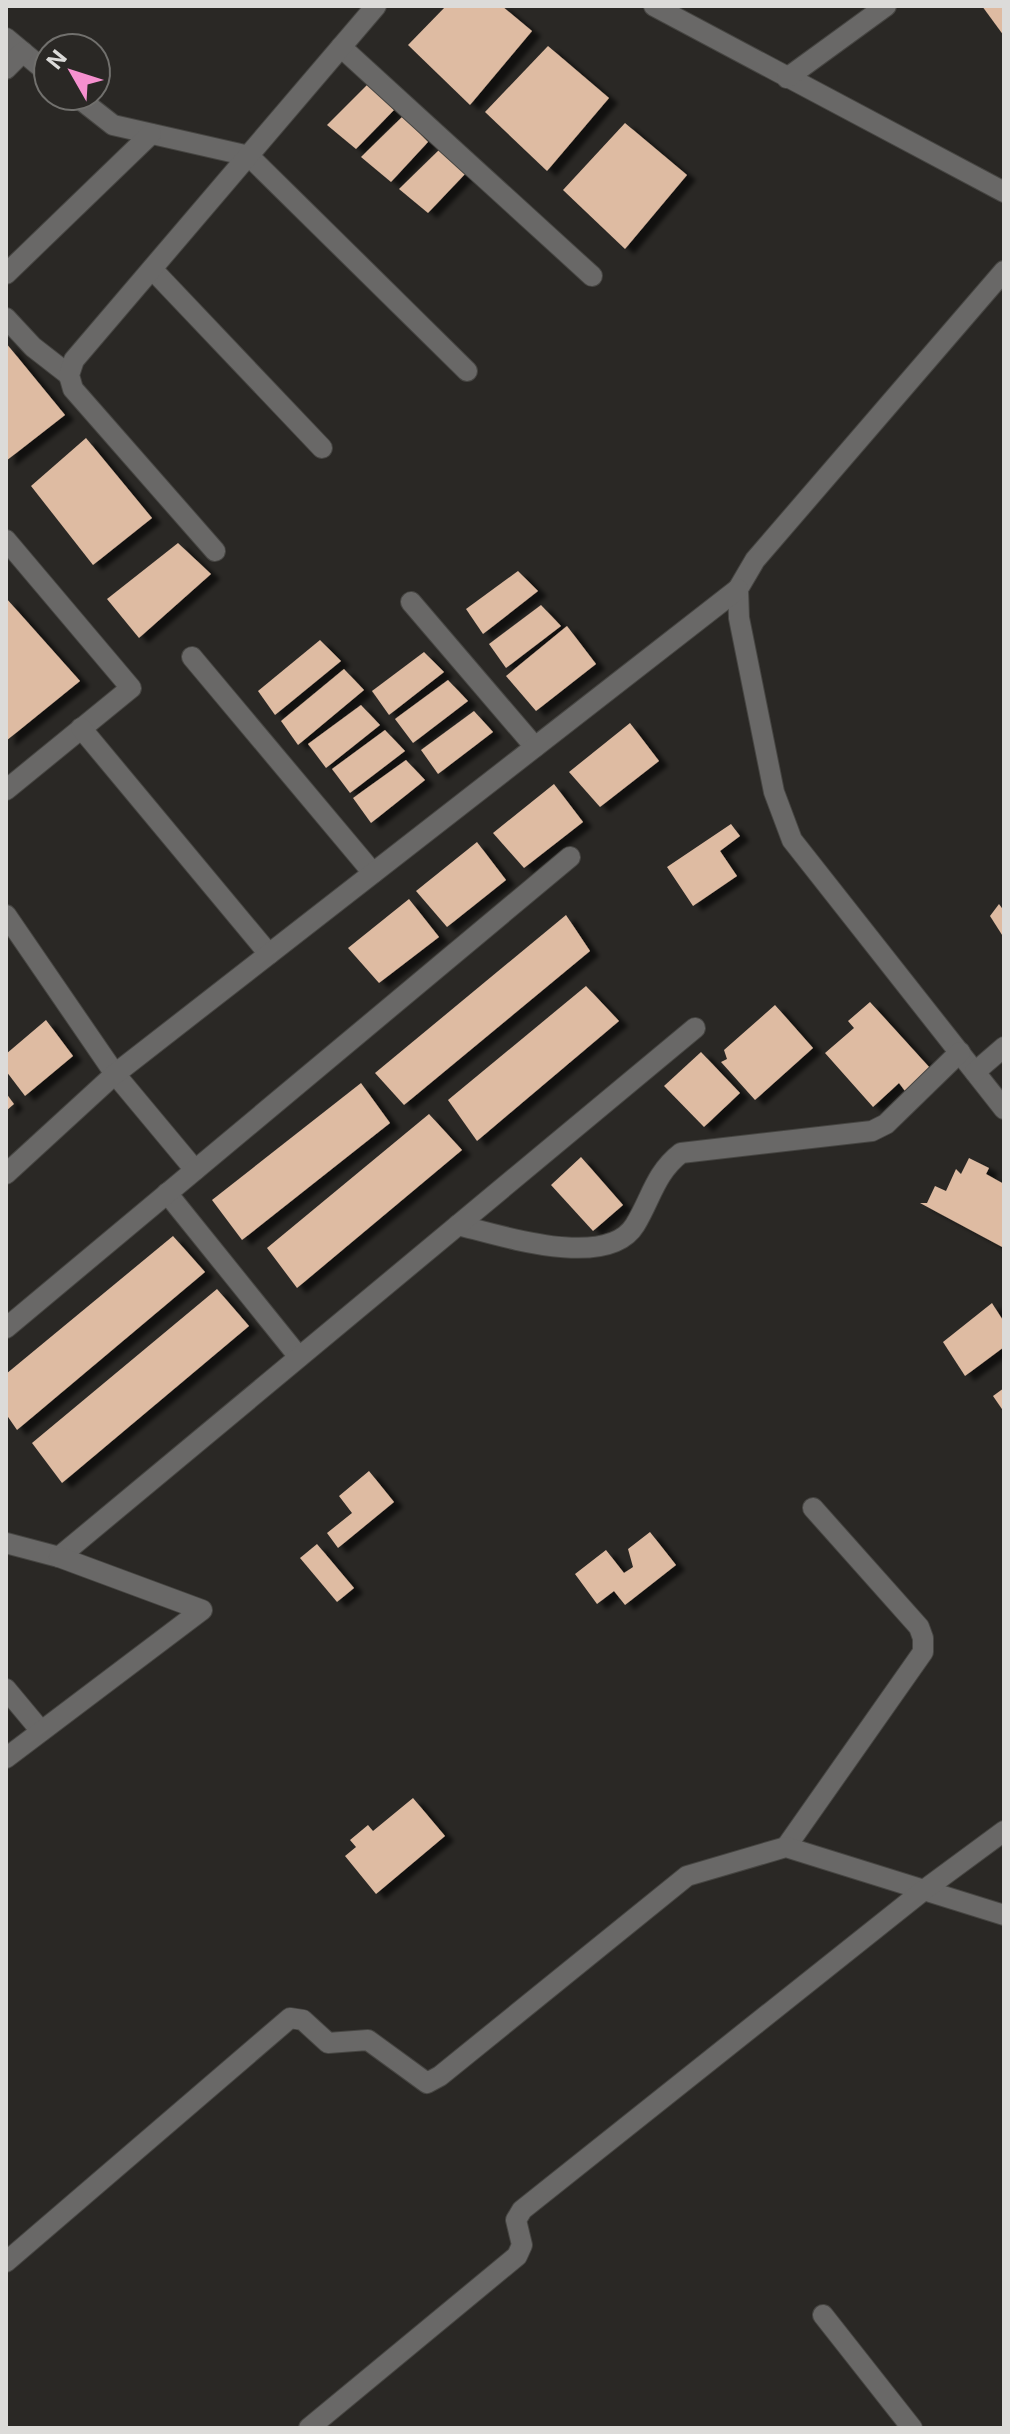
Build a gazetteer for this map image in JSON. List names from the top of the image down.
{
  "north": "top left"
}
